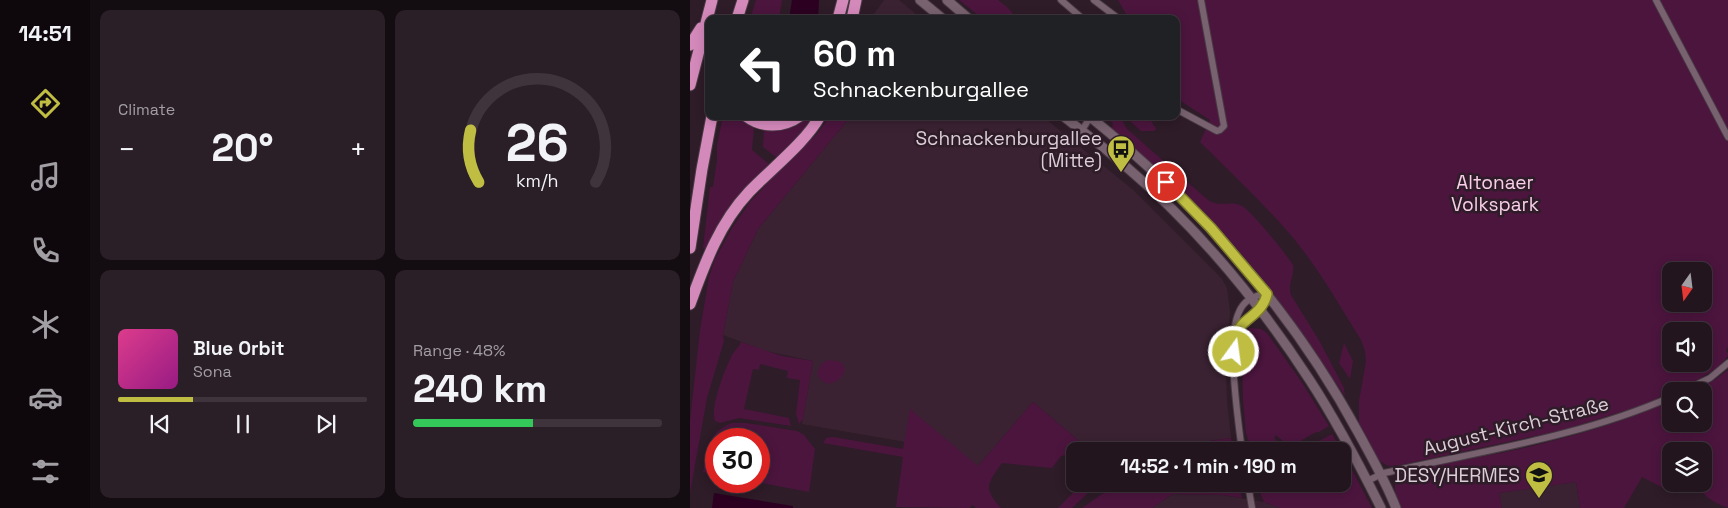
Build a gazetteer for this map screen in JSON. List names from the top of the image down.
{
  "streets": {
    "street": ["August-Kirch-Straße"]
  },
  "parks": ["Altonaer Volkspark"],
  "places": {
    "bus stop": ["Schnackenburgallee (Mitte)"],
    "school or university": ["DESY/HERMES"]
  },
  "north": "bottom",
  "page": {
    "tabs": "14:51",
    "tile": [
      "Climate",
      ["Range · 48%", "240 km"]
    ],
    "turn": ["60 m", "Schnackenburgallee"],
    "heat": ["−", "20°", "+"],
    "song": ["Blue Orbit", "Sona"],
    "limit": "30",
    "trip": "14:52 · 1 min · 190 m",
    "gauge": ["26", "km/h"]
  }
}
